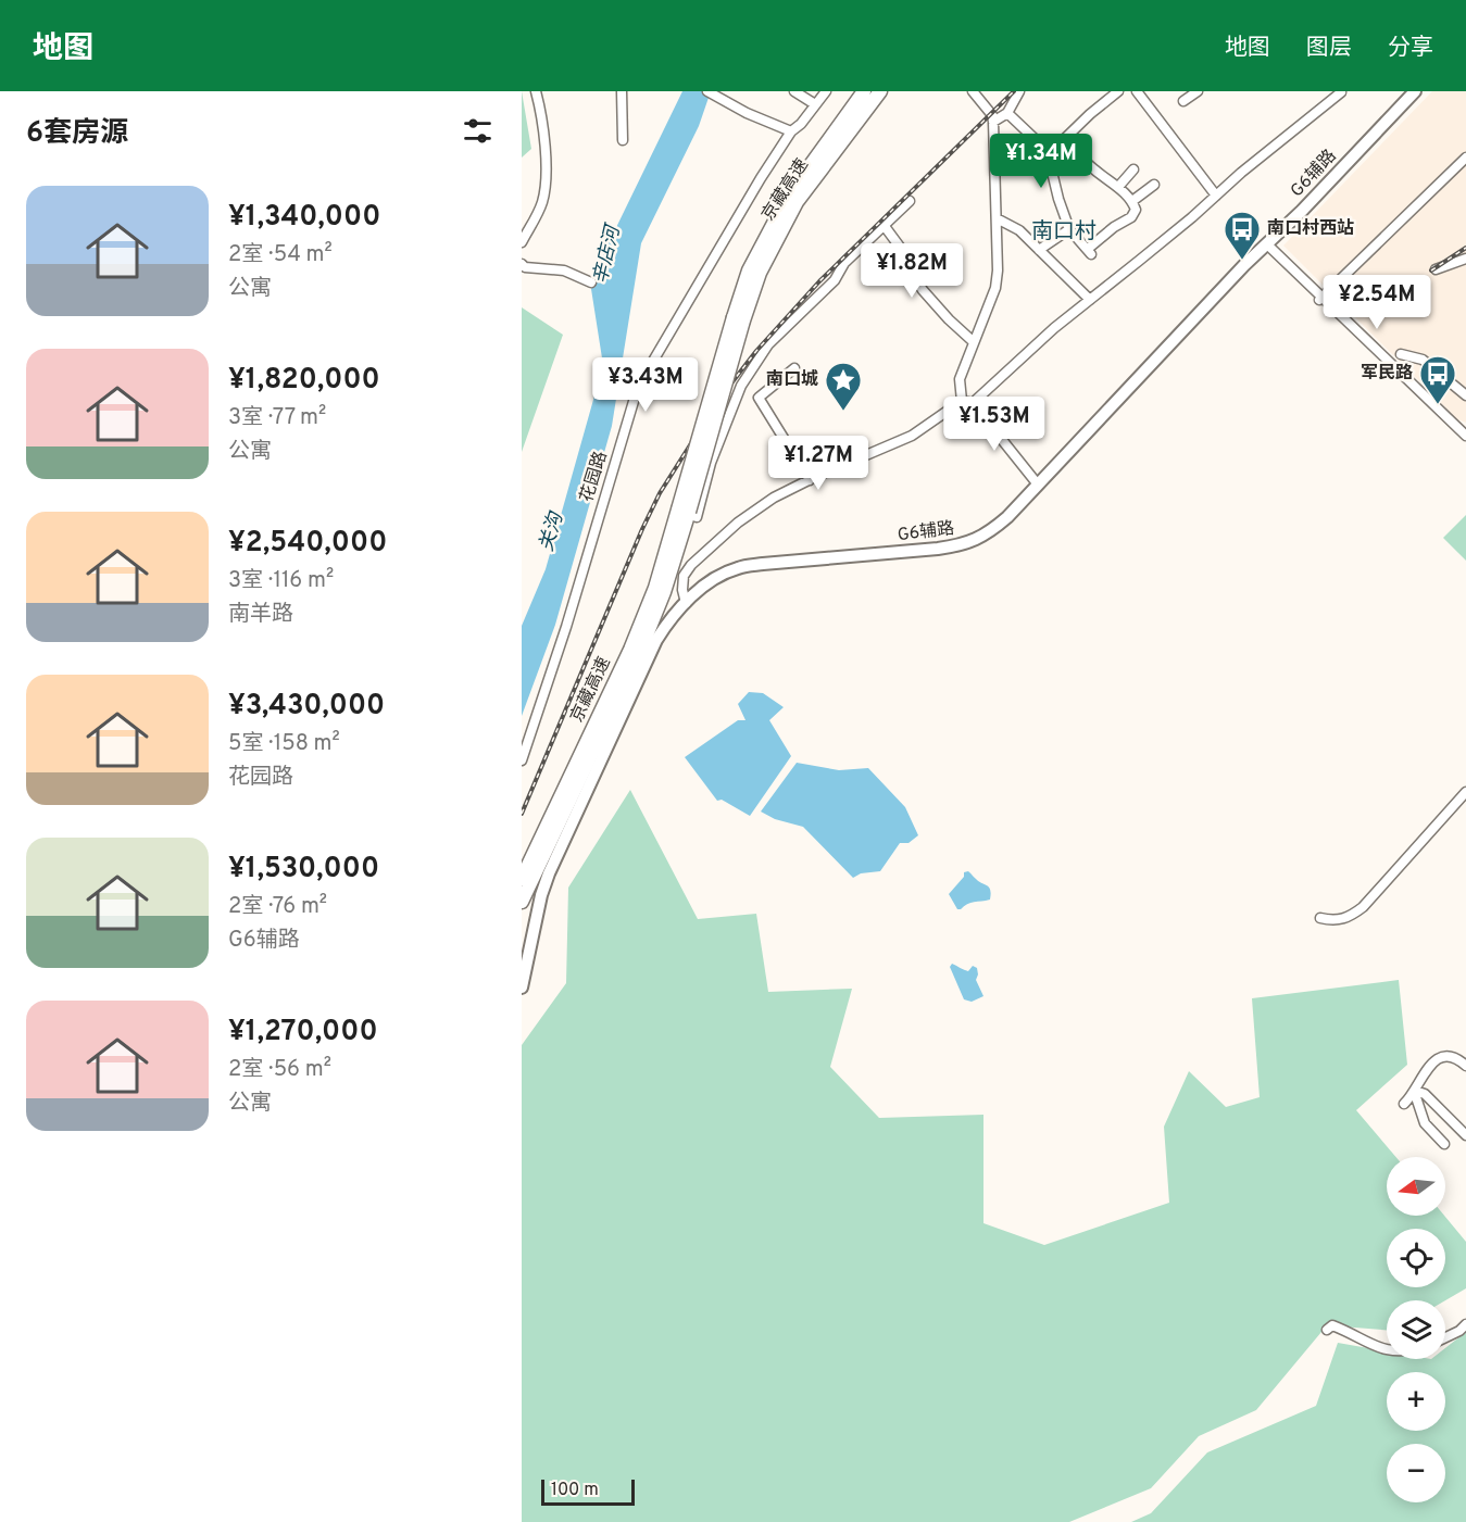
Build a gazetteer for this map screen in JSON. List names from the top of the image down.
{
  "streets": {
    "highway": ["京藏高速"],
    "main road": ["G6辅路"],
    "street": ["花园路"]
  },
  "districts": ["南口村"],
  "water": ["辛店河", "关沟"],
  "places": {
    "bus stop": ["南口村西站", "军民路"],
    "place": ["南口城"]
  },
  "scale_bar": "100 m",
  "north": "left",
  "page": {
    "header": "地图",
    "nav": ["地图", "图层", "分享"],
    "heading": "6套房源",
    "price": [
      "¥1.34M",
      "¥1.82M",
      "¥2.54M",
      "¥3.43M",
      "¥1.53M",
      "¥1.27M"
    ],
    "list": [
      {
        "name": "¥1,340,000",
        "note": "2室 · 54 m² · 公寓"
      },
      {
        "name": "¥1,820,000",
        "note": "3室 · 77 m² · 公寓"
      },
      {
        "name": "¥2,540,000",
        "note": "3室 · 116 m² · 南羊路"
      },
      {
        "name": "¥3,430,000",
        "note": "5室 · 158 m² · 花园路"
      },
      {
        "name": "¥1,530,000",
        "note": "2室 · 76 m² · G6辅路"
      },
      {
        "name": "¥1,270,000",
        "note": "2室 · 56 m² · 公寓"
      }
    ],
    "map_buttons": ["+", "−"],
    "scale": "100 m"
  }
}
